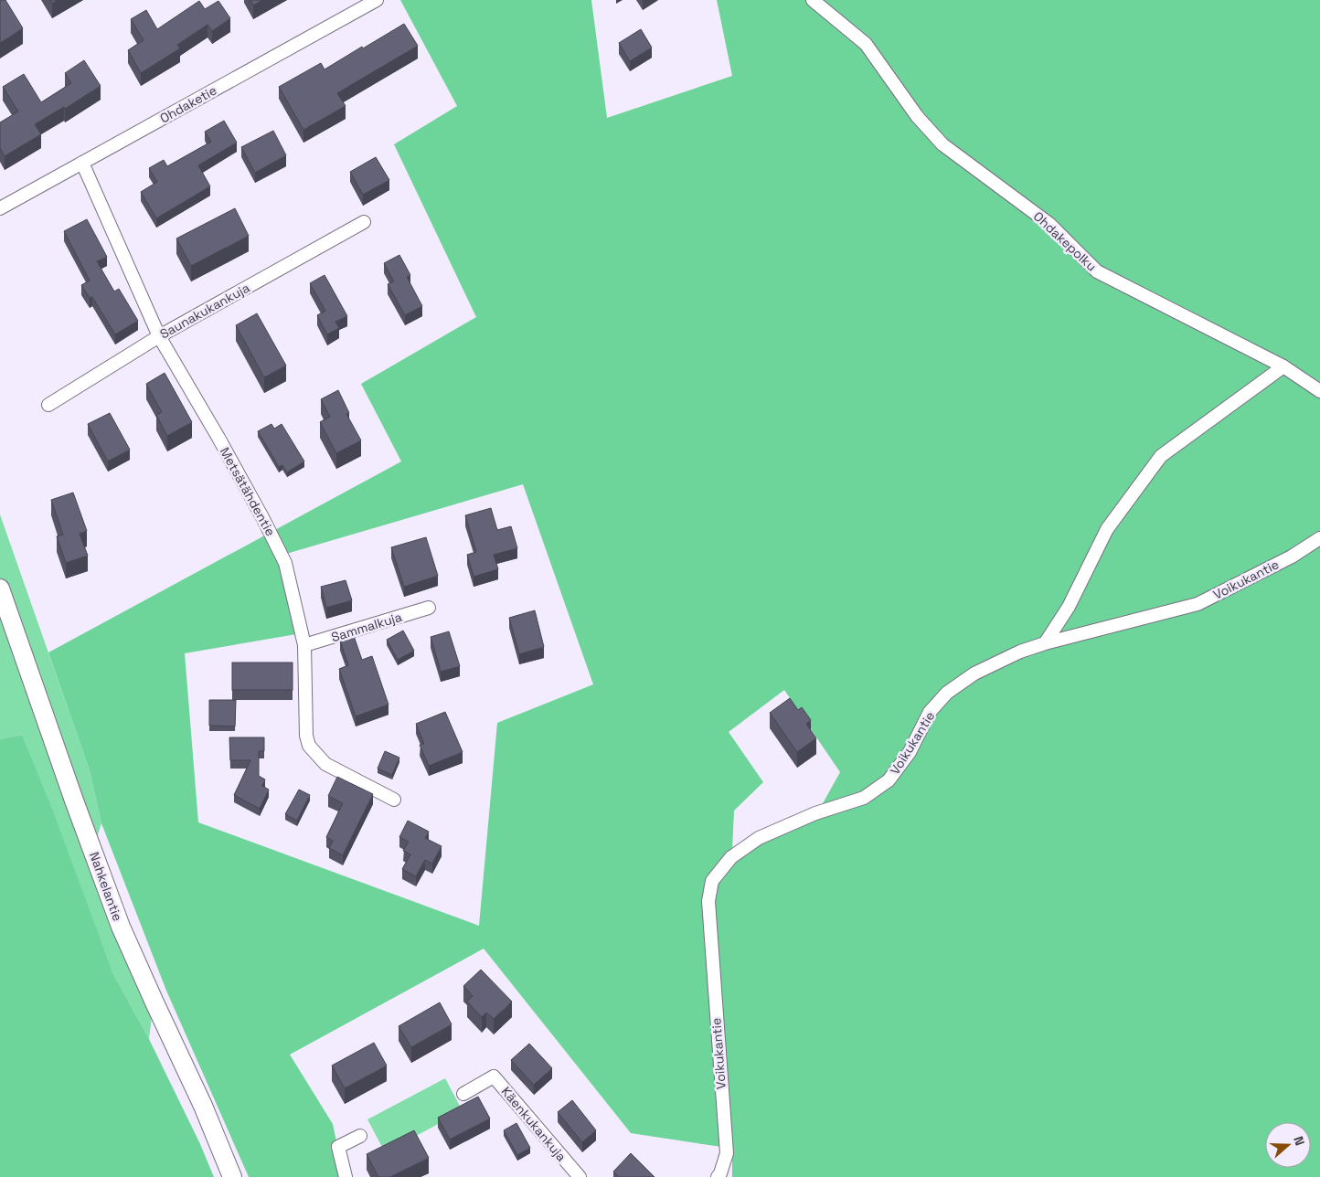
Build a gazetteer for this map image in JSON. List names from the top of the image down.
{
  "streets": {
    "main road": ["Nahkelantie"],
    "street": [
      "Ohdaketie",
      "Ohdakepolku",
      "Saunakukankuja",
      "Metsätähdentie",
      "Voikukantie",
      "Sammalkuja",
      "Käenkukankuja"
    ]
  },
  "crossings": [
    ["Ohdaketie", "Metsätähdentie"],
    ["Saunakukankuja", "Metsätähdentie"],
    ["Metsätähdentie", "Sammalkuja"]
  ],
  "north": "right"
}
